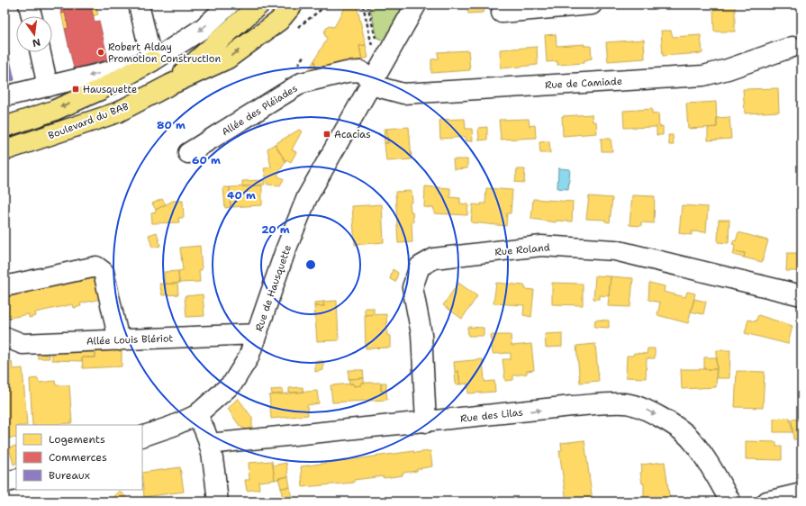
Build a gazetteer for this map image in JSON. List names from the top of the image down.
{
  "streets": {
    "main road": ["Boulevard du BAB"],
    "street": [
      "Rue de Camiade",
      "Allée des Pléiades",
      "Rue Roland",
      "Rue de Hausquette",
      "Allée Louis Blériot",
      "Rue des Lilas"
    ]
  },
  "crossings": [
    ["Rue de Camiade", "Allée des Pléiades"],
    ["Rue de Camiade", "Rue de Hausquette"],
    ["Allée des Pléiades", "Rue de Hausquette"],
    ["Rue Roland", "Rue des Lilas"],
    ["Rue de Hausquette", "Allée Louis Blériot"]
  ],
  "one_way": ["Rue des Lilas"],
  "places": {
    "other": ["Robert Alday Promotion Construction"],
    "transit": ["Hausquette", "Acacias"]
  },
  "legend": ["Logements", "Commerces", "Bureaux"],
  "north": "bottom",
  "rings": [
    "80 m",
    "60 m",
    "40 m",
    "20 m"
  ]
}
